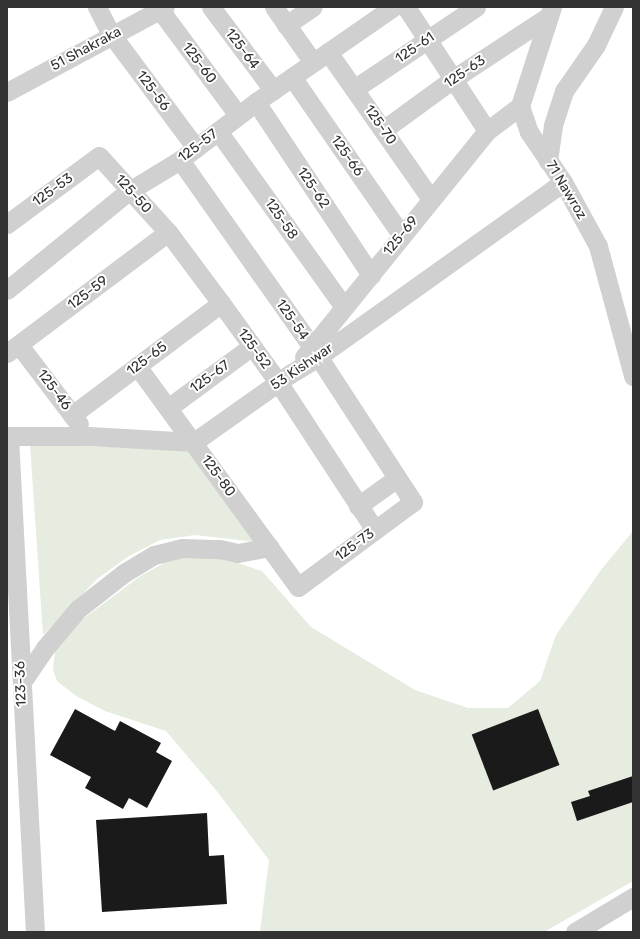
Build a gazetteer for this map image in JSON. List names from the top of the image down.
{
  "streets": {
    "street": [
      "125-61",
      "51 Shakraka",
      "125-64",
      "125-60",
      "125-63",
      "125-56",
      "125-70",
      "125-57",
      "125-66",
      "125-62",
      "125-53",
      "71 Nawroz",
      "125-50",
      "125-58",
      "125-69",
      "125-59",
      "125-54",
      "125-52",
      "125-65",
      "53 Kishwar",
      "125-67",
      "125-46",
      "125-80",
      "125-73",
      "123-36"
    ]
  },
  "crossings": [
    ["125-61", "125-70"],
    ["51 Shakraka", "125-60"],
    ["51 Shakraka", "125-56"],
    ["125-64", "125-57"],
    ["125-60", "125-57"],
    ["125-63", "125-70"],
    ["125-56", "125-57"],
    ["125-70", "125-57"],
    ["125-70", "125-69"],
    ["125-57", "125-66"],
    ["125-57", "125-62"],
    ["125-57", "125-50"],
    ["125-57", "125-58"],
    ["125-57", "125-54"],
    ["125-66", "125-69"],
    ["125-62", "125-69"],
    ["125-53", "125-50"],
    ["71 Nawroz", "125-69"],
    ["71 Nawroz", "53 Kishwar"],
    ["125-50", "125-59"],
    ["125-50", "125-52"],
    ["125-58", "125-69"],
    ["125-69", "125-54"],
    ["125-69", "125-52"],
    ["125-69", "53 Kishwar"],
    ["125-59", "125-52"],
    ["125-59", "125-46"],
    ["125-54", "53 Kishwar"],
    ["125-54", "125-73"],
    ["125-52", "125-65"],
    ["125-52", "53 Kishwar"],
    ["125-52", "125-67"],
    ["125-52", "125-73"],
    ["125-65", "125-46"],
    ["125-65", "125-80"],
    ["53 Kishwar", "125-80"],
    ["125-67", "125-80"],
    ["125-80", "125-73"]
  ]
}
